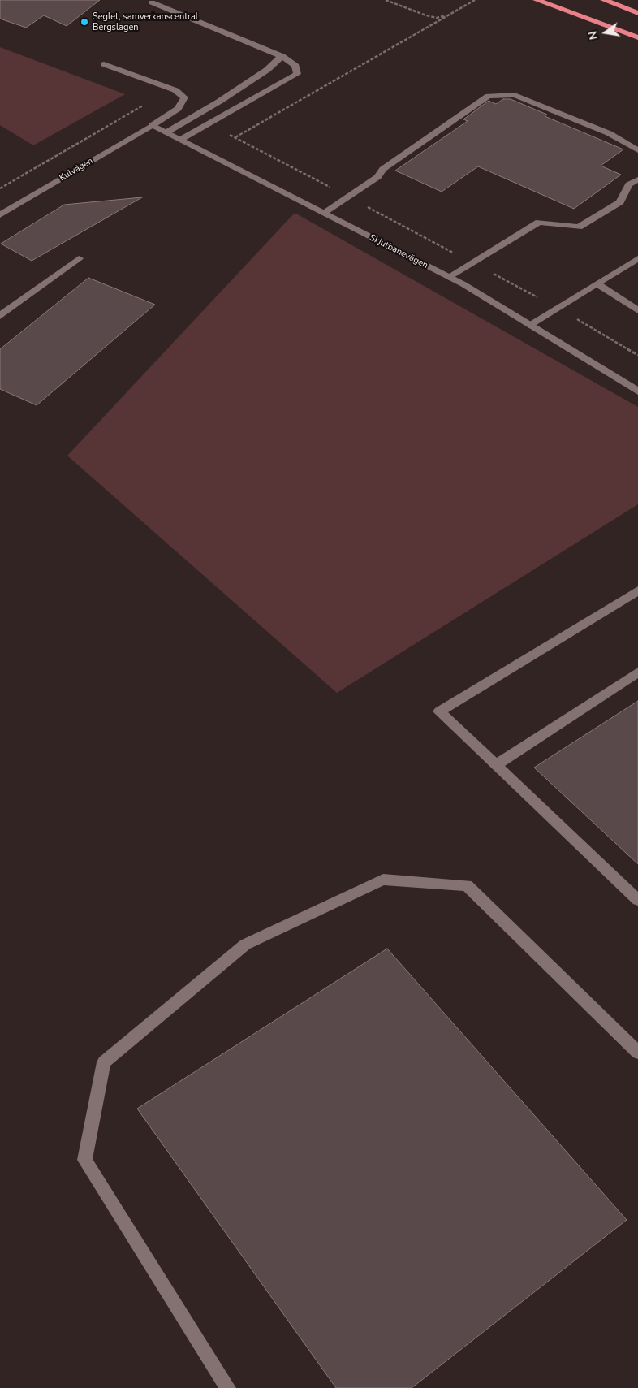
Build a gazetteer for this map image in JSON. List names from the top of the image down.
{
  "streets": {
    "street": ["Kulvägen", "Skjutbanevägen"]
  },
  "crossings": [
    ["Kulvägen", "Skjutbanevägen"]
  ],
  "places": ["Seglet, samverkanscentral Bergslagen"],
  "north": "left"
}
